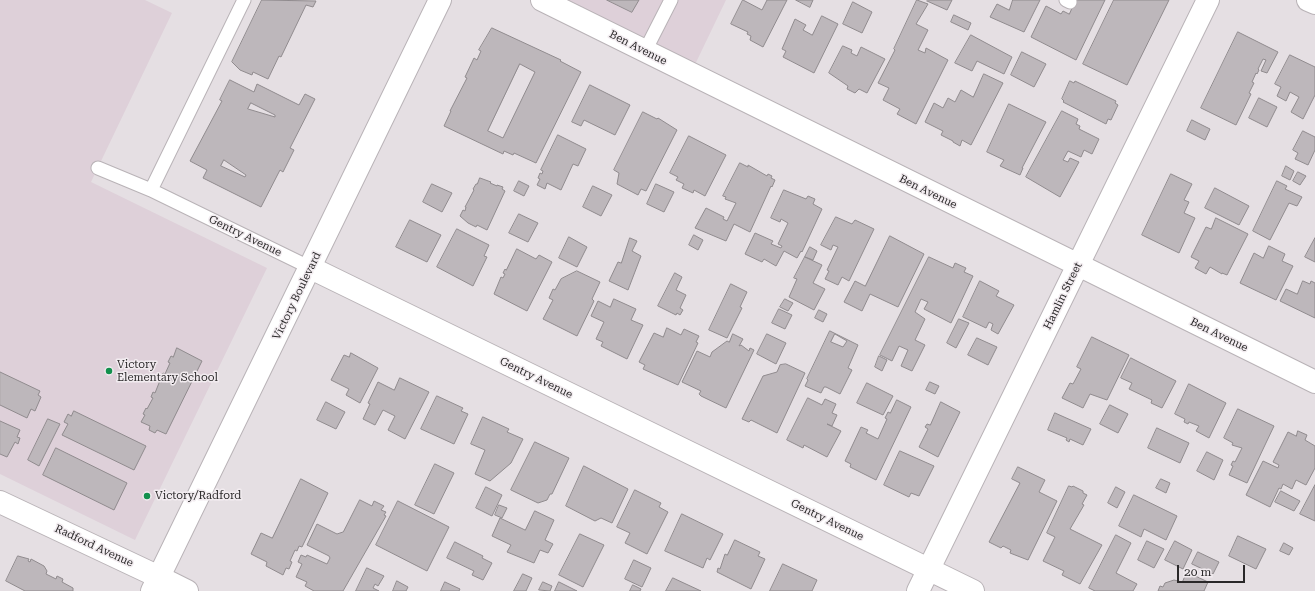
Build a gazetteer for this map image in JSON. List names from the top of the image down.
{
  "streets": {
    "street": [
      "Ben Avenue",
      "Gentry Avenue",
      "Victory Boulevard",
      "Hamlin Street",
      "Radford Avenue"
    ]
  },
  "crossings": [
    ["Ben Avenue", "Hamlin Street"],
    ["Gentry Avenue", "Victory Boulevard"],
    ["Gentry Avenue", "Hamlin Street"],
    ["Victory Boulevard", "Radford Avenue"]
  ],
  "places": ["Victory Elementary School", "Victory/Radford"],
  "scale_bar": "20 m"
}
